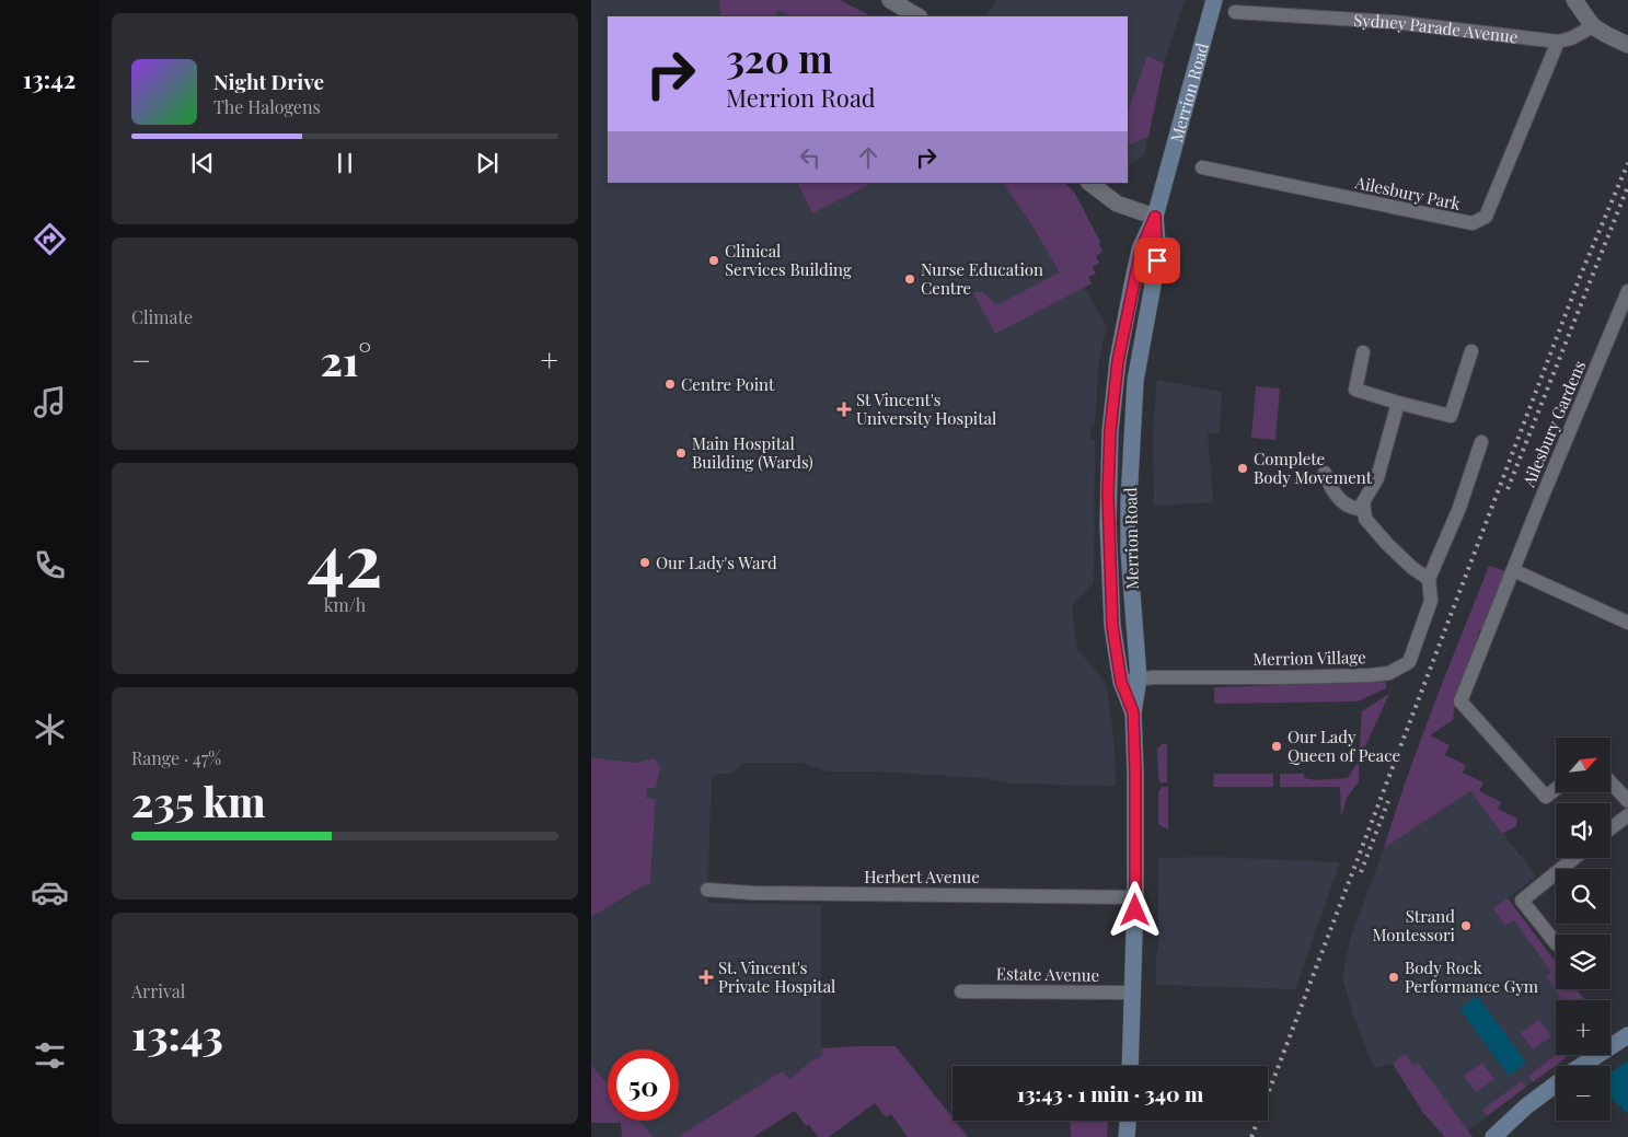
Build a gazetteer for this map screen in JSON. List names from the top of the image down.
{
  "streets": {
    "main road": ["Merrion Road"],
    "street": [
      "Sydney Parade Avenue",
      "Ailesbury Park",
      "Ailesbury Gardens",
      "Merrion Village",
      "Herbert Avenue",
      "Estate Avenue"
    ]
  },
  "crossings": [
    ["Sydney Parade Avenue", "Ailesbury Park"],
    ["Merrion Road", "Merrion Village"],
    ["Merrion Road", "Herbert Avenue"],
    ["Merrion Road", "Estate Avenue"]
  ],
  "places": {
    "other": [
      "Clinical Services Building",
      "Nurse Education Centre",
      "Centre Point",
      "Main Hospital Building (Wards)",
      "Complete Body Movement",
      "Our Lady's Ward",
      "Our Lady Queen of Peace",
      "Strand Montessori",
      "Body Rock Performance Gym"
    ],
    "health": ["St Vincent's University Hospital", "St. Vincent's Private Hospital"]
  },
  "north": "top right",
  "page": {
    "tabs": "13:42",
    "turn": ["320 m", "Merrion Road"],
    "song": ["Night Drive", "The Halogens"],
    "tile": [
      "Climate",
      ["42", "km/h"],
      ["Range · 47%", "235 km"],
      ["Arrival", "13:43"]
    ],
    "heat": ["−", "21°", "+"],
    "map_buttons": ["+", "−"],
    "limit": "50",
    "trip": "13:43 · 1 min · 340 m"
  }
}
